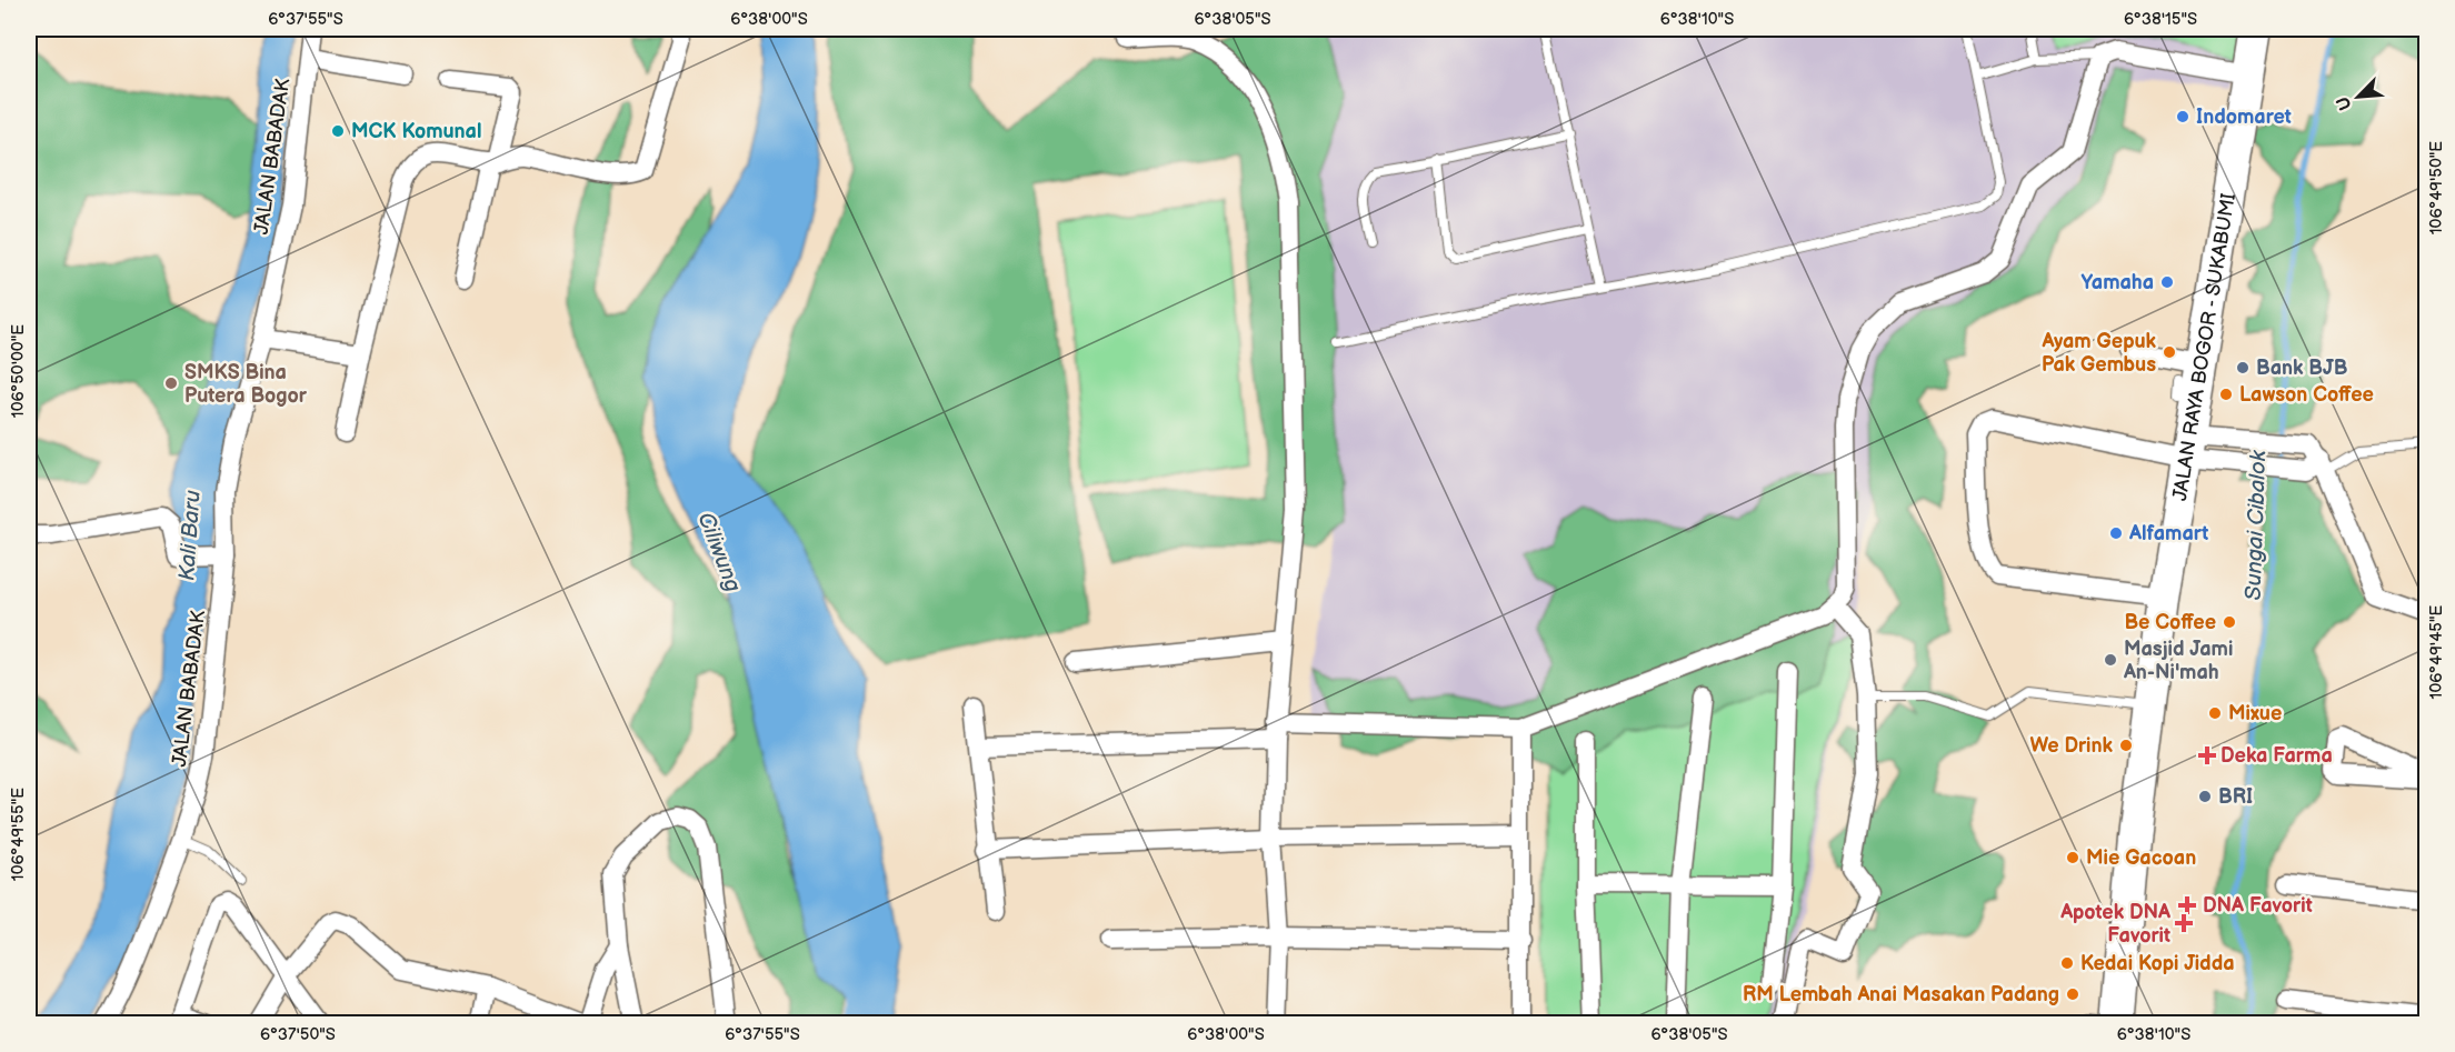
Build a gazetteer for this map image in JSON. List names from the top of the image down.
{
  "streets": {
    "highway": ["JALAN RAYA BOGOR - SUKABUMI"],
    "street": ["JALAN BABADAK"]
  },
  "water": ["Sungai Cibalok", "Kali Baru", "Ciliwung"],
  "places": {
    "other": [
      "Indomaret",
      "MCK Komunal",
      "Yamaha",
      "Ayam Gepuk Pak Gembus",
      "Bank BJB",
      "SMKS Bina Putera Bogor",
      "Lawson Coffee",
      "Alfamart",
      "Be Coffee",
      "Masjid Jami An-Ni'mah",
      "Mixue",
      "We Drink",
      "BRI",
      "Mie Gacoan",
      "Kedai Kopi Jidda",
      "RM Lembah Anai Masakan Padang"
    ],
    "health": ["Deka Farma", "DNA Favorit", "Apotek DNA Favorit"]
  },
  "north": "bottom left",
  "coordinates": [
    "6°37'55\"S",
    "6°38'00\"S",
    "6°38'05\"S",
    "6°38'10\"S",
    "6°38'15\"S",
    "106°49'50\"E",
    "106°50'00\"E",
    "106°49'45\"E",
    "106°49'55\"E",
    "6°37'50\"S"
  ]
}
